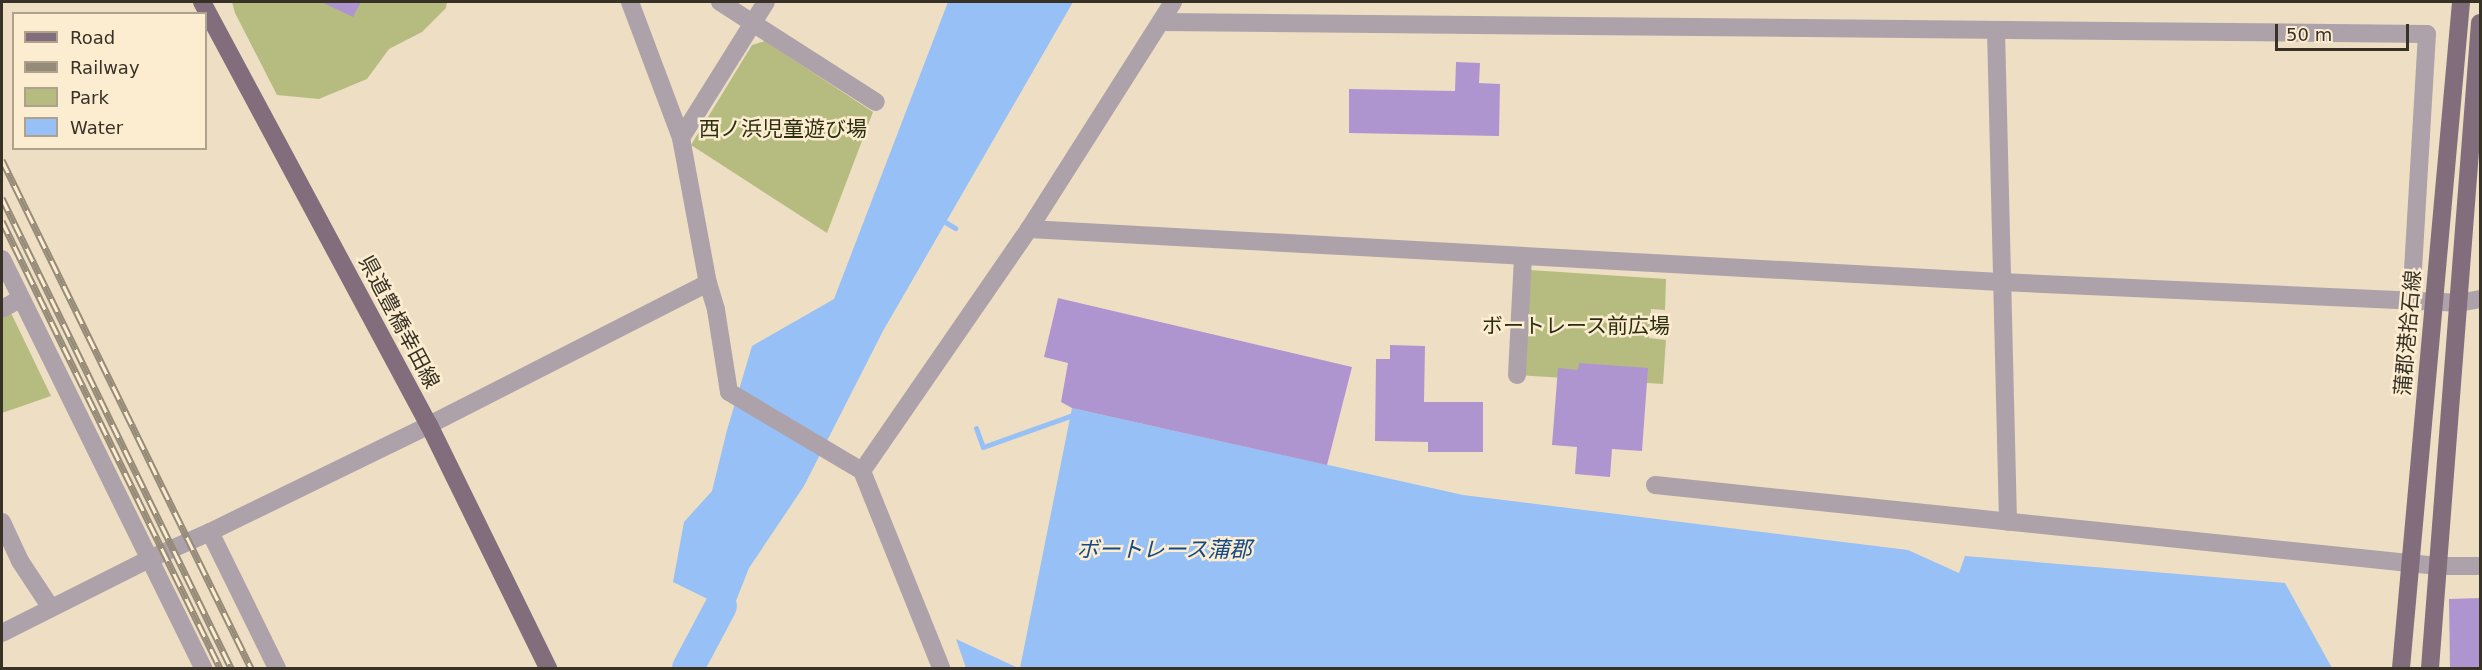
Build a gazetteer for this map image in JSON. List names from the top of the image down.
{
  "streets": {
    "main road": ["県道豊橋幸田線", "蒲郡港拾石線"]
  },
  "water": ["ボートレース蒲郡"],
  "parks": ["西ノ浜児童遊び場", "ボートレース前広場"],
  "legend": [
    "Road",
    "Railway",
    "Park",
    "Water"
  ],
  "scale_bar": "50 m"
}
